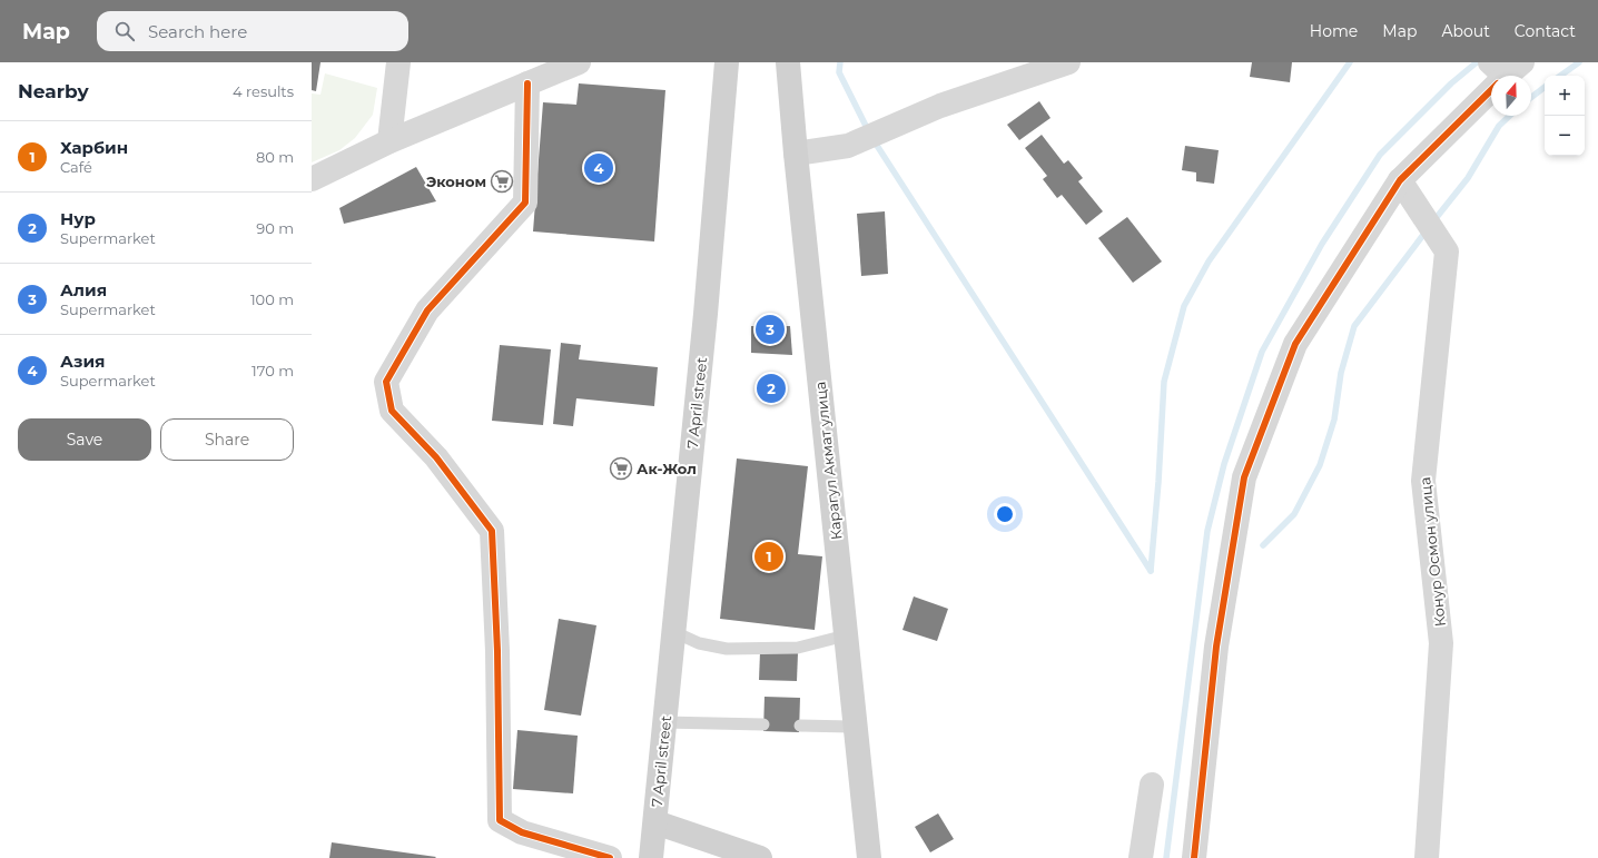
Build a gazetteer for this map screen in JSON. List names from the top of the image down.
{
  "streets": {
    "street": ["7 April street", "Карагул Акмат улица", "Конур Осмон улица"]
  },
  "places": {
    "supermarket": ["Эконом", "Ак-Жол"]
  },
  "north": "top",
  "page": {
    "header": "Map",
    "search": "Search here",
    "nav": [
      "Home",
      "Map",
      "About",
      "Contact"
    ],
    "heading": ["Nearby", "4 results"],
    "map_buttons": ["+", "−"],
    "list": [
      {
        "mark": "1",
        "name": "Харбин",
        "note": "Café",
        "value": "80 m"
      },
      {
        "mark": "2",
        "name": "Нур",
        "note": "Supermarket",
        "value": "90 m"
      },
      {
        "mark": "3",
        "name": "Алия",
        "note": "Supermarket",
        "value": "100 m"
      },
      {
        "mark": "4",
        "name": "Азия",
        "note": "Supermarket",
        "value": "170 m"
      }
    ],
    "pins": [
      "4",
      "3",
      "2",
      "1"
    ],
    "buttons": ["Save", "Share"]
  }
}
